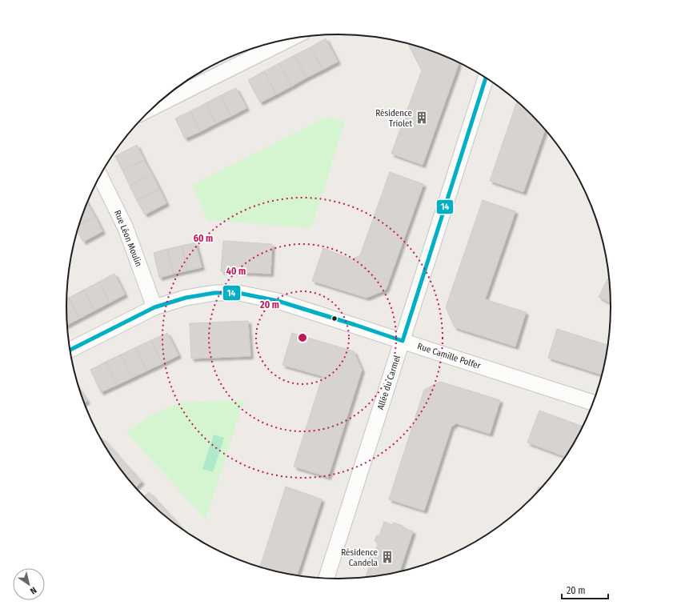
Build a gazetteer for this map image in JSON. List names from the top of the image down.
{
  "streets": {
    "street": ["Rue Léon Moulin", "Rue Camille Polfer", "Allée du Carmel"]
  },
  "crossings": [
    ["Rue Léon Moulin", "Rue Camille Polfer"],
    ["Rue Camille Polfer", "Allée du Carmel"]
  ],
  "places": {
    "building": ["Résidence Triolet", "Résidence Candela"]
  },
  "lines": ["transit line 14"],
  "scale_bar": "20 m",
  "north": "bottom right",
  "rings": ["60 m", "40 m", "20 m"]
}
